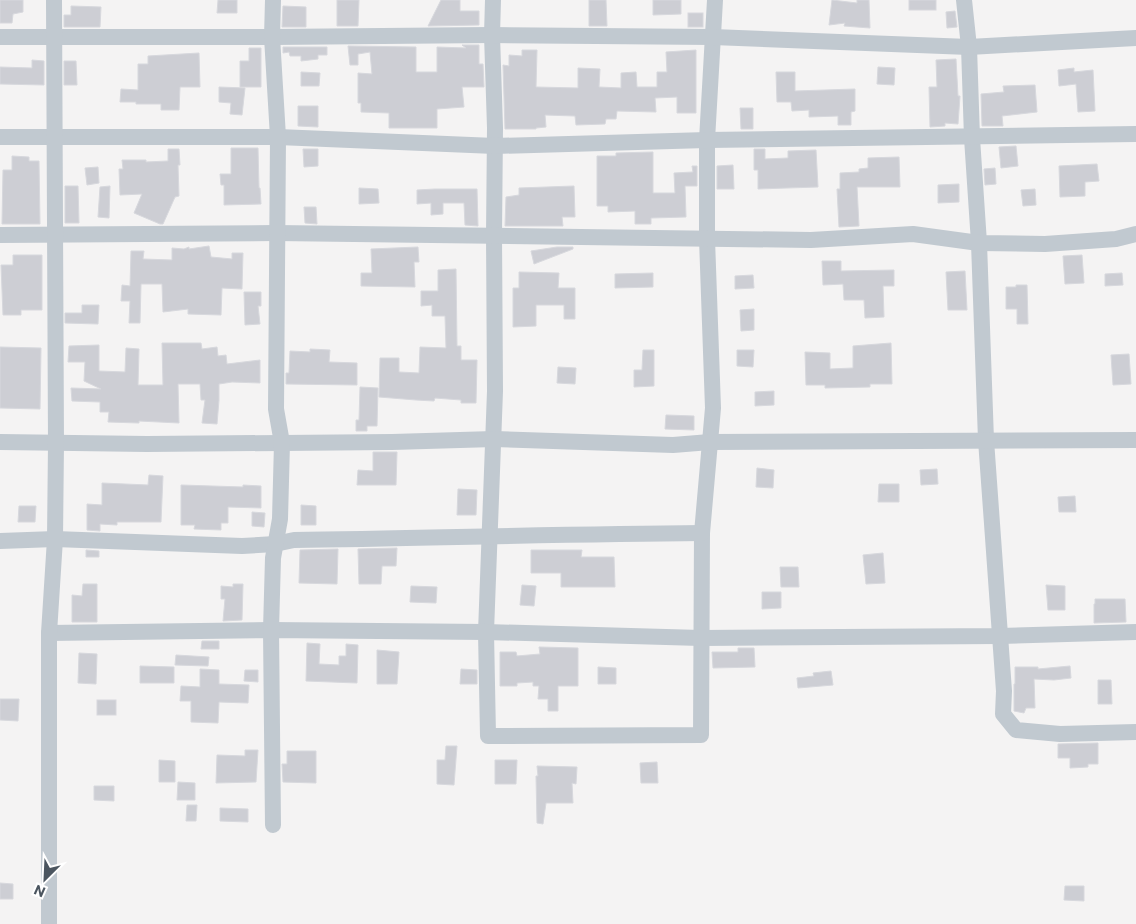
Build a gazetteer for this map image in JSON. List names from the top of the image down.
{
  "north": "bottom left"
}
